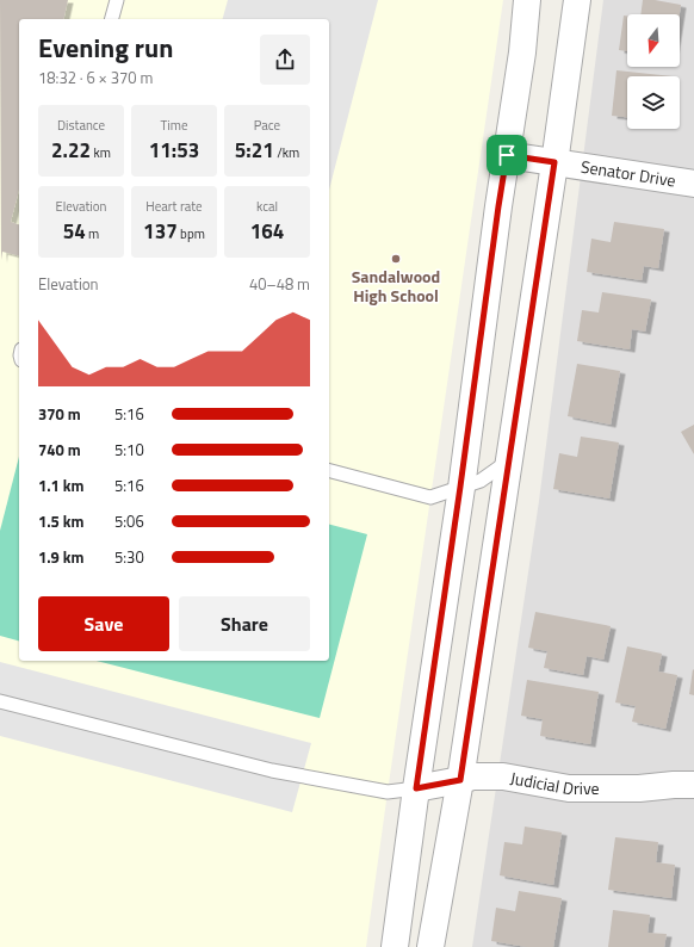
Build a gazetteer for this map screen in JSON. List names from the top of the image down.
{
  "streets": {
    "street": ["Senator Drive", "Judicial Drive"]
  },
  "places": ["Sandalwood High School"],
  "north": "bottom",
  "page": {
    "heading": ["Evening run", "18:32 · 6 × 370 m"],
    "stats": [
      ["Distance", "2.22 km"],
      ["Time", "11:53"],
      ["Pace", "5:21 /km"],
      ["Elevation", "54 m"],
      ["Heart rate", "137 bpm"],
      ["kcal", "164"]
    ],
    "chart": ["Elevation", "40–48 m"],
    "list": [
      {
        "name": "370 m",
        "note": "5:16"
      },
      {
        "name": "740 m",
        "note": "5:10"
      },
      {
        "name": "1.1 km",
        "note": "5:16"
      },
      {
        "name": "1.5 km",
        "note": "5:06"
      },
      {
        "name": "1.9 km",
        "note": "5:30"
      }
    ],
    "buttons": ["Save", "Share"]
  }
}
